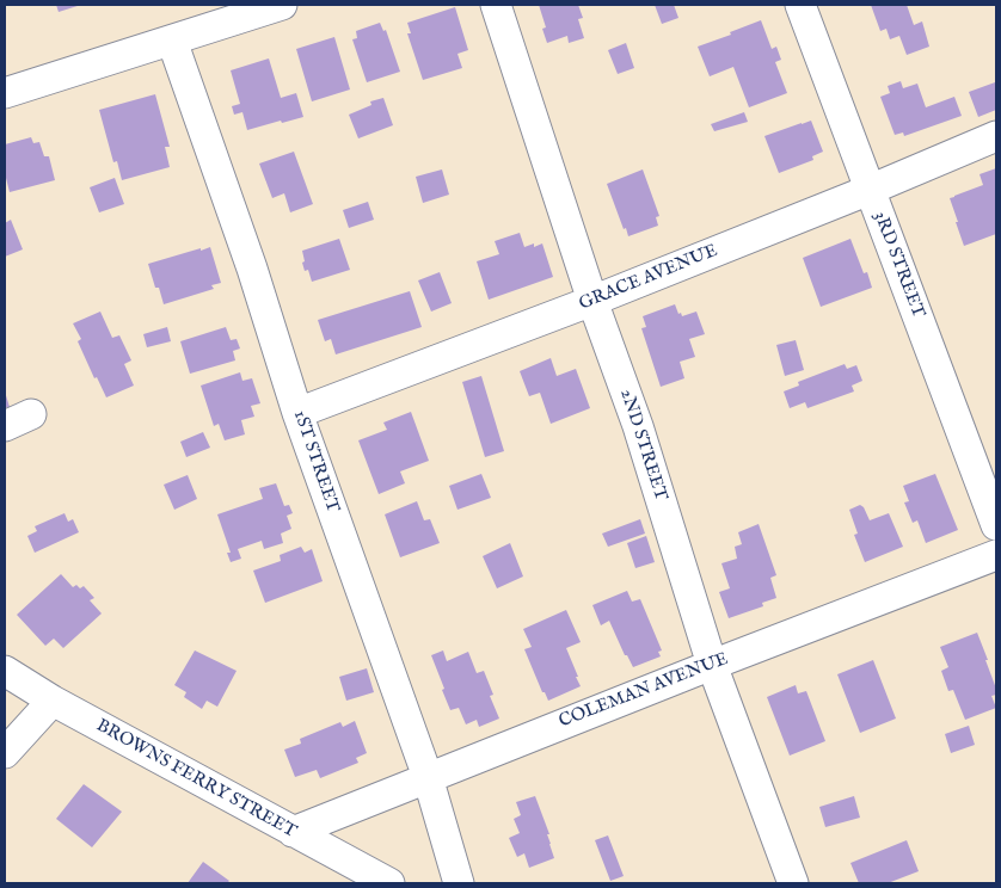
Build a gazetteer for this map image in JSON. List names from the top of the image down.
{
  "streets": {
    "street": [
      "3RD STREET",
      "GRACE AVENUE",
      "2ND STREET",
      "1ST STREET",
      "COLEMAN AVENUE",
      "BROWNS FERRY STREET"
    ]
  },
  "crossings": [
    ["3RD STREET", "GRACE AVENUE"],
    ["GRACE AVENUE", "2ND STREET"],
    ["GRACE AVENUE", "1ST STREET"],
    ["2ND STREET", "COLEMAN AVENUE"],
    ["1ST STREET", "COLEMAN AVENUE"],
    ["COLEMAN AVENUE", "BROWNS FERRY STREET"]
  ]
}
